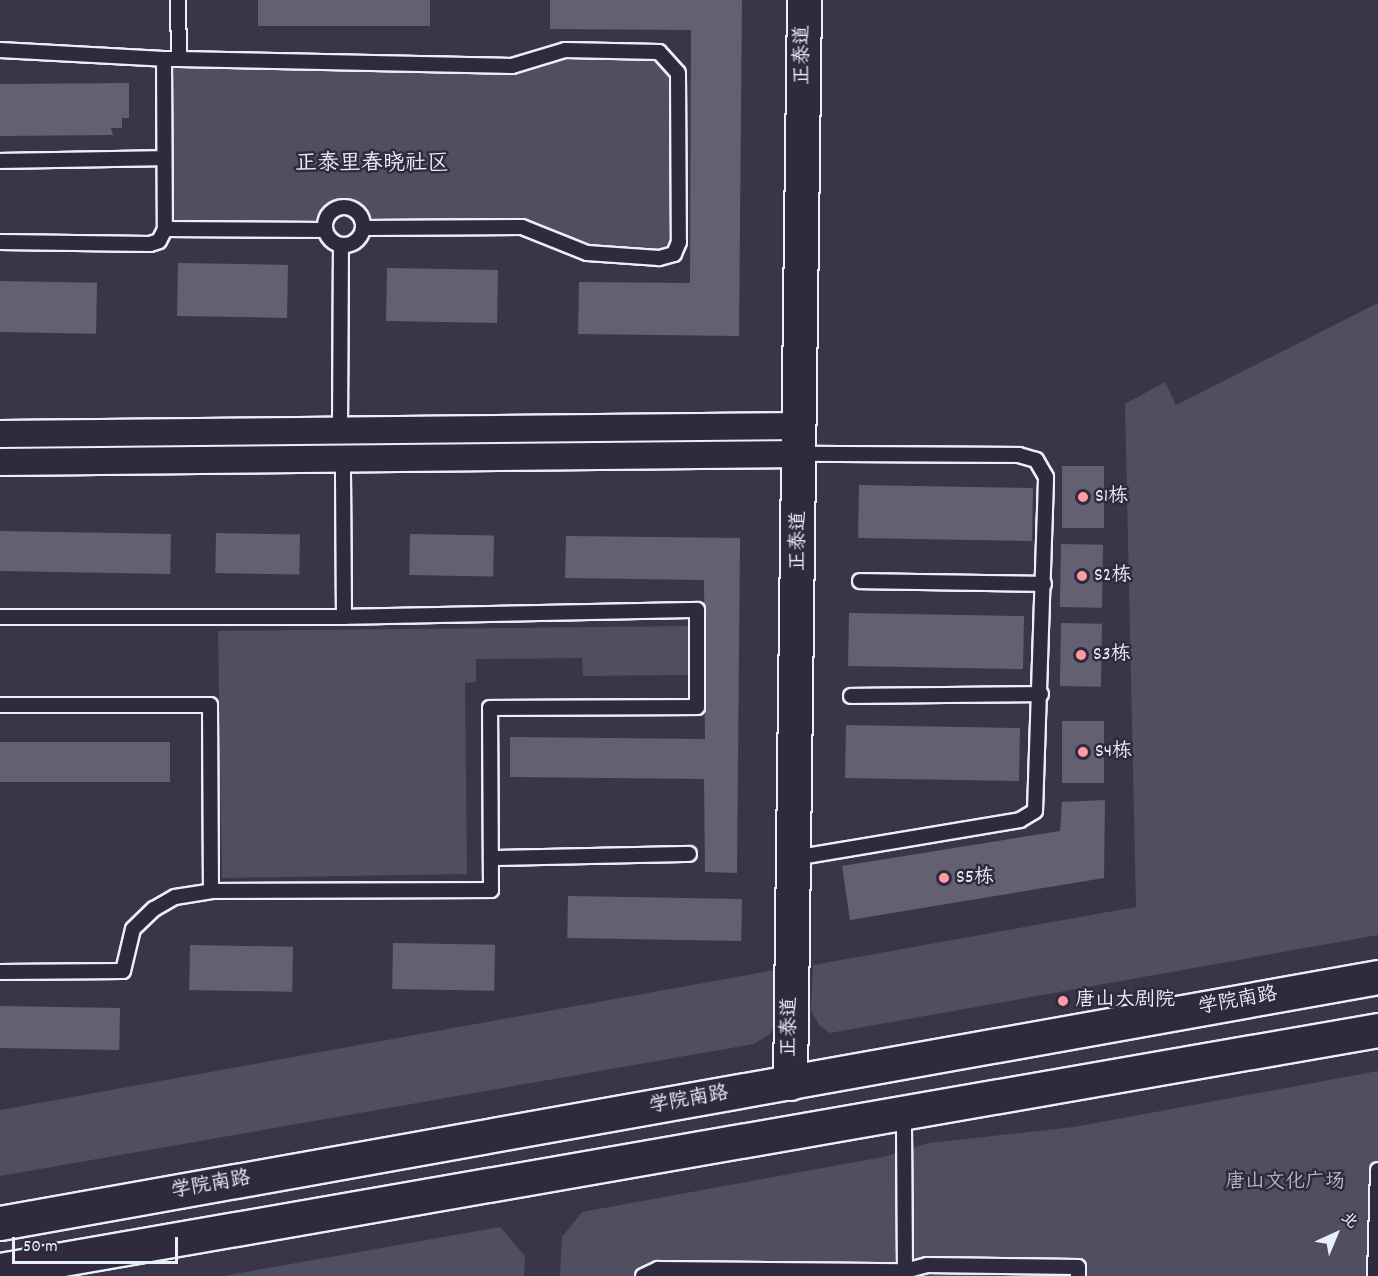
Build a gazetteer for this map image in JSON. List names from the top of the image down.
{
  "streets": {
    "main road": ["正泰道", "学院南路"]
  },
  "crossings": [
    ["正泰道", "学院南路"]
  ],
  "districts": ["正泰里春晓社区"],
  "parks": ["唐山文化广场"],
  "places": [
    "S1栋",
    "S2栋",
    "S3栋",
    "S4栋",
    "S5栋",
    "唐山大剧院"
  ],
  "scale_bar": "50 m",
  "north": "top right"
}
